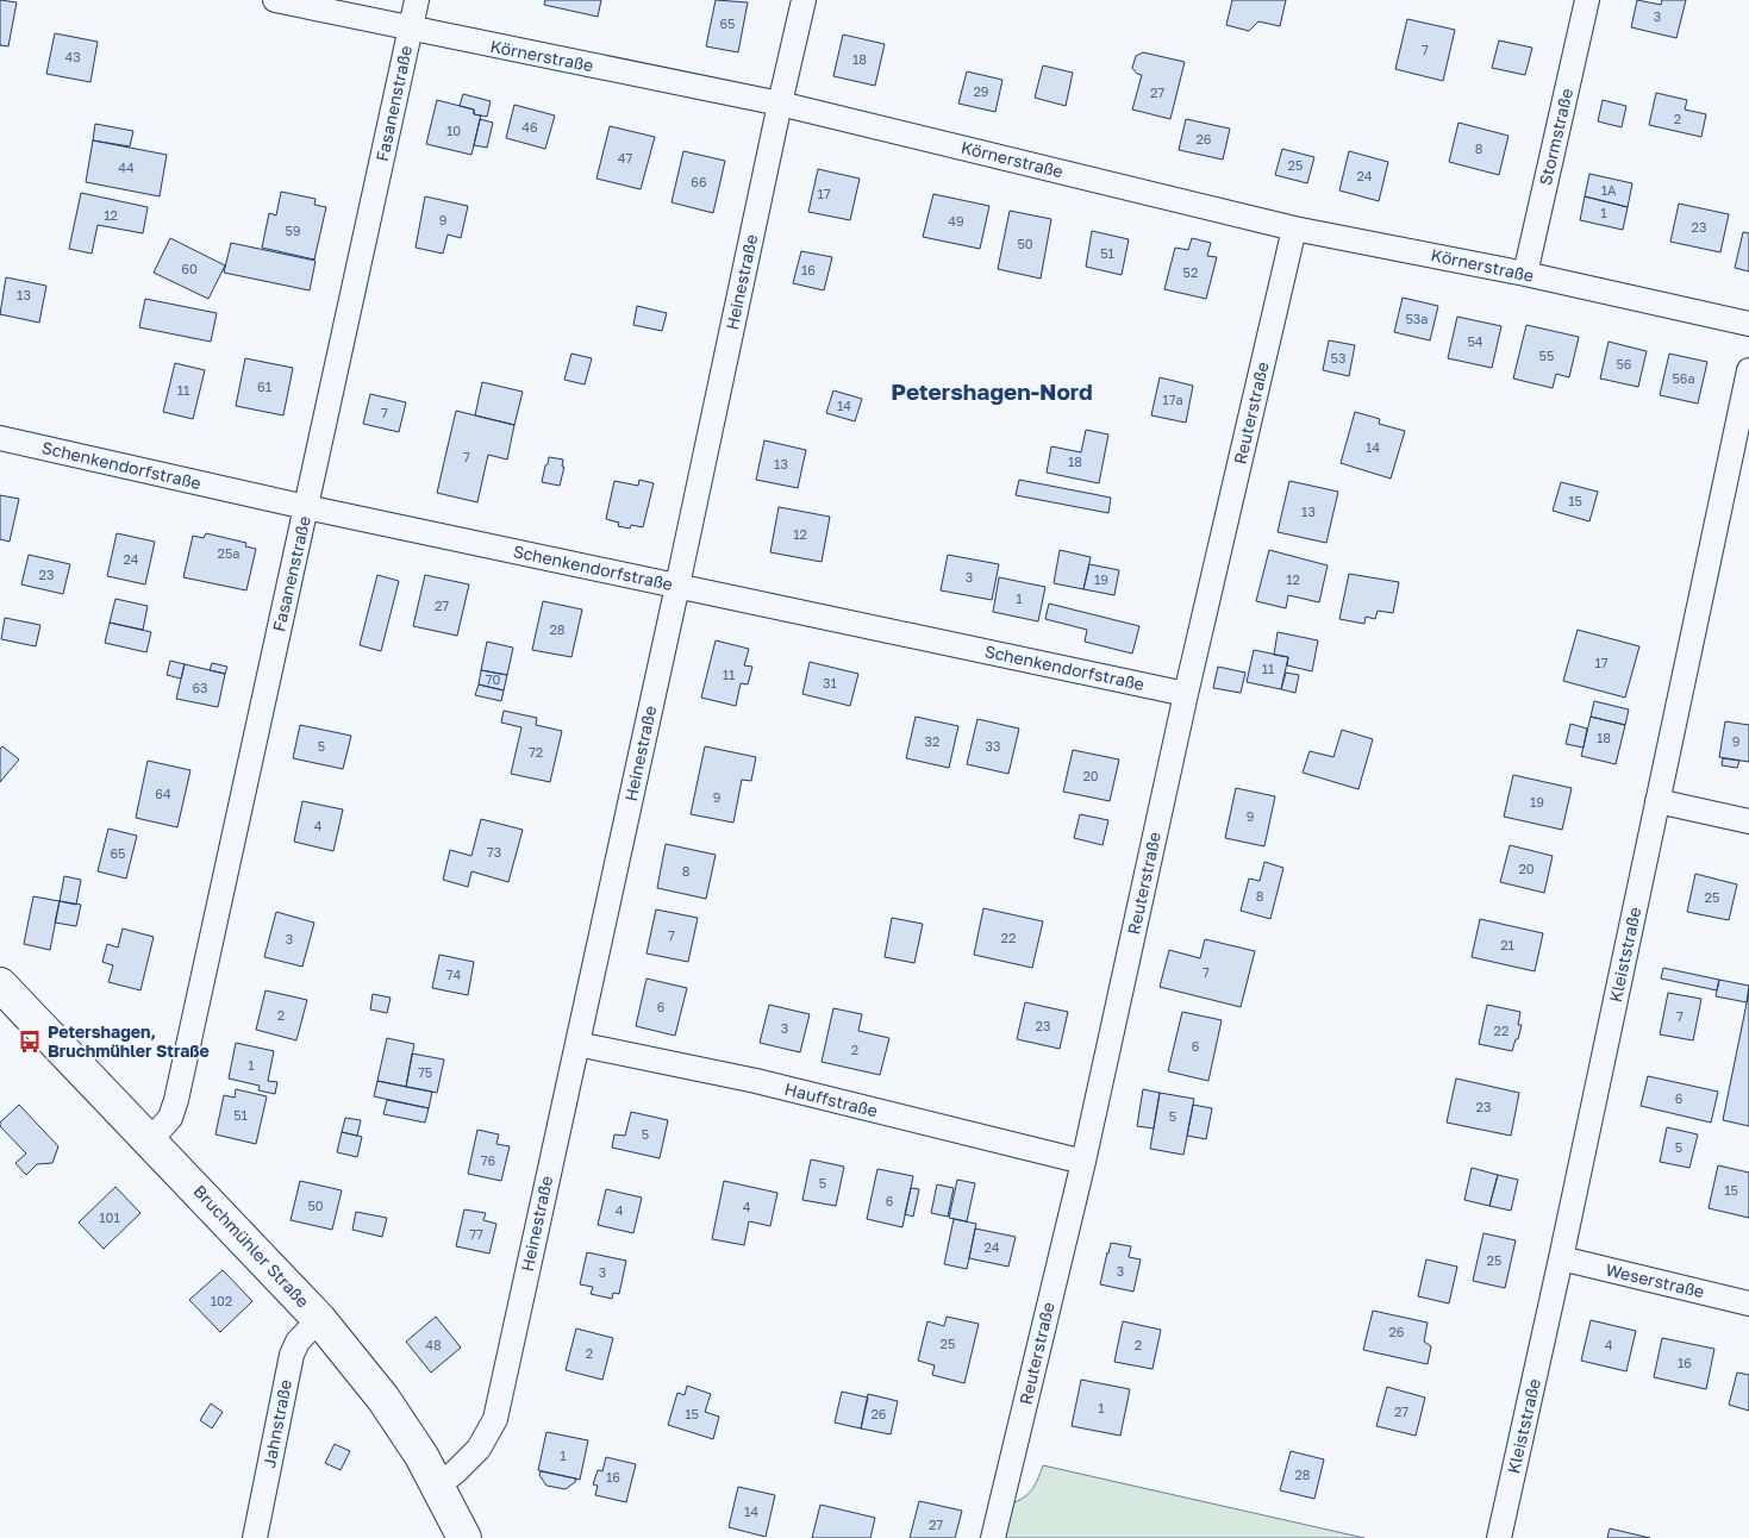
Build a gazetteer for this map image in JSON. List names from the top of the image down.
{
  "streets": {
    "street": [
      "Körnerstraße",
      "Fasanenstraße",
      "Stormstraße",
      "Heinestraße",
      "Reuterstraße",
      "Schenkendorfstraße",
      "Kleiststraße",
      "Hauffstraße",
      "Bruchmühler Straße",
      "Weserstraße",
      "Jahnstraße"
    ]
  },
  "crossings": [
    ["Körnerstraße", "Fasanenstraße"],
    ["Körnerstraße", "Stormstraße"],
    ["Körnerstraße", "Heinestraße"],
    ["Körnerstraße", "Reuterstraße"],
    ["Fasanenstraße", "Schenkendorfstraße"],
    ["Fasanenstraße", "Bruchmühler Straße"],
    ["Heinestraße", "Schenkendorfstraße"],
    ["Heinestraße", "Hauffstraße"],
    ["Heinestraße", "Bruchmühler Straße"],
    ["Reuterstraße", "Schenkendorfstraße"],
    ["Reuterstraße", "Hauffstraße"],
    ["Kleiststraße", "Weserstraße"],
    ["Bruchmühler Straße", "Jahnstraße"]
  ],
  "districts": ["Petershagen-Nord"],
  "places": {
    "bus stop": ["Petershagen, Bruchmühler Straße"]
  },
  "house_numbers": [
    "3",
    "65",
    "7",
    "43",
    "18",
    "29",
    "27",
    "2",
    "46",
    "10",
    "26",
    "8",
    "47",
    "25",
    "44",
    "24",
    "66",
    "1A",
    "17",
    "1",
    "12",
    "9",
    "49",
    "23",
    "59",
    "50",
    "51",
    "60",
    "16",
    "52",
    "13",
    "53a",
    "54",
    "55",
    "53",
    "56",
    "56a",
    "61",
    "11",
    "17a",
    "14",
    "7",
    "14",
    "7",
    "18",
    "13",
    "15",
    "13",
    "12",
    "25a",
    "24",
    "23",
    "3",
    "19",
    "12",
    "1",
    "27",
    "28",
    "17",
    "11",
    "11",
    "70",
    "31",
    "63",
    "18",
    "32",
    "9",
    "5",
    "33",
    "72",
    "20",
    "64",
    "9",
    "19",
    "9",
    "4",
    "73",
    "65",
    "20",
    "8",
    "8",
    "25",
    "7",
    "22",
    "3",
    "21",
    "7",
    "74",
    "6",
    "2",
    "7",
    "23",
    "3",
    "22",
    "6",
    "2",
    "1",
    "75",
    "6",
    "23",
    "51",
    "5",
    "5",
    "5",
    "76",
    "5",
    "15",
    "6",
    "50",
    "4",
    "4",
    "101",
    "77",
    "24",
    "25",
    "3",
    "3",
    "102",
    "26",
    "25",
    "48",
    "2",
    "4",
    "2",
    "16",
    "1",
    "27",
    "15",
    "26",
    "1",
    "28",
    "16",
    "14",
    "27"
  ]
}
